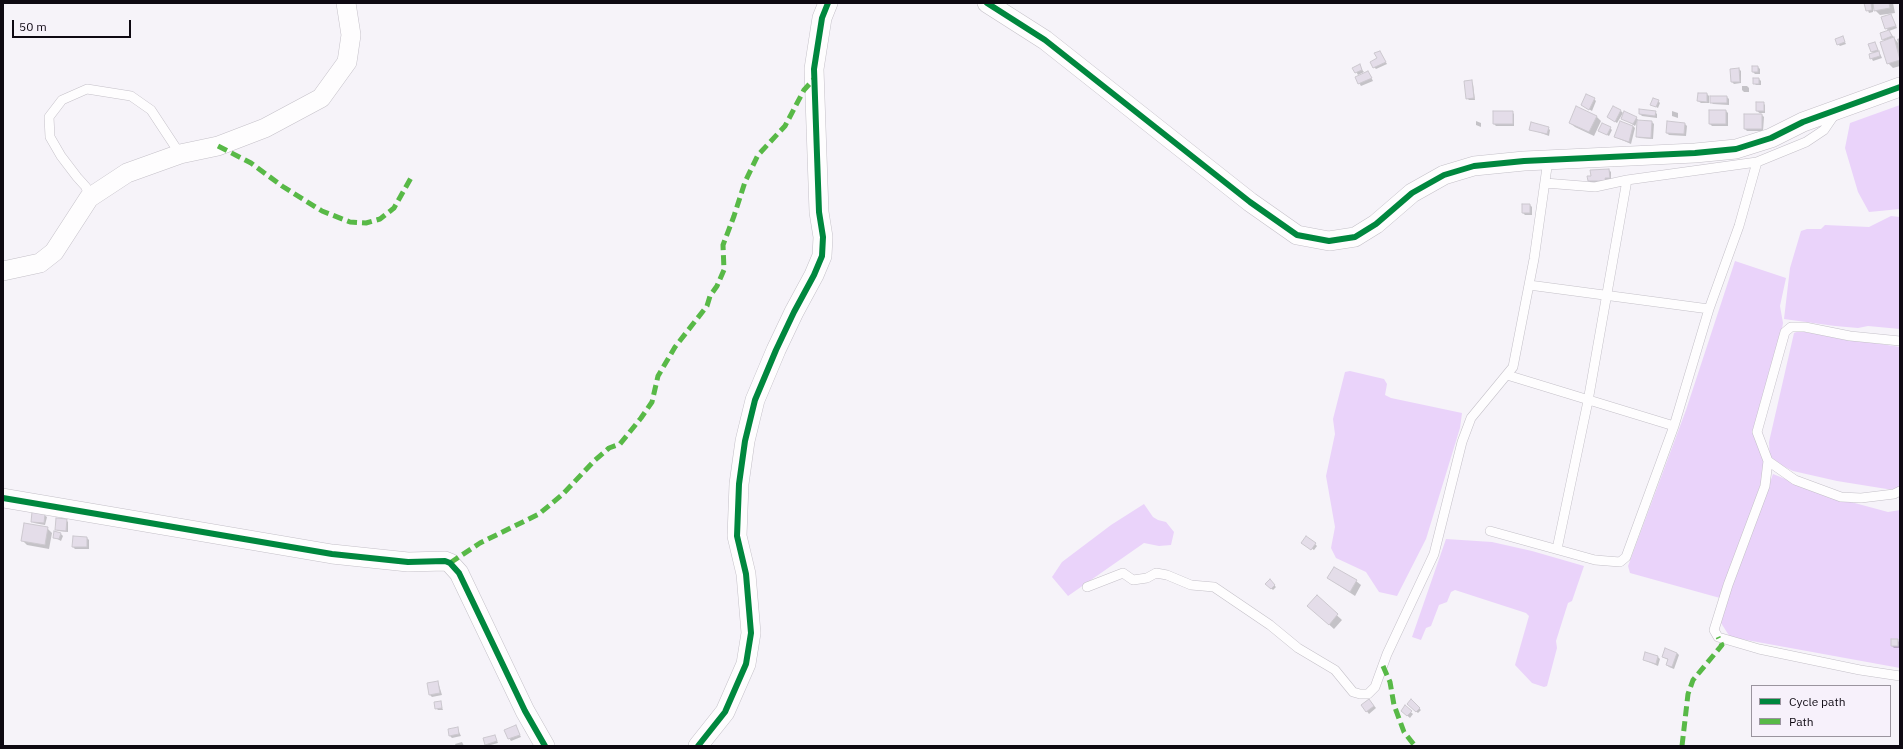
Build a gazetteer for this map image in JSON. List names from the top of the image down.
{
  "legend": ["Cycle path", "Path"],
  "scale_bar": "50 m"
}
